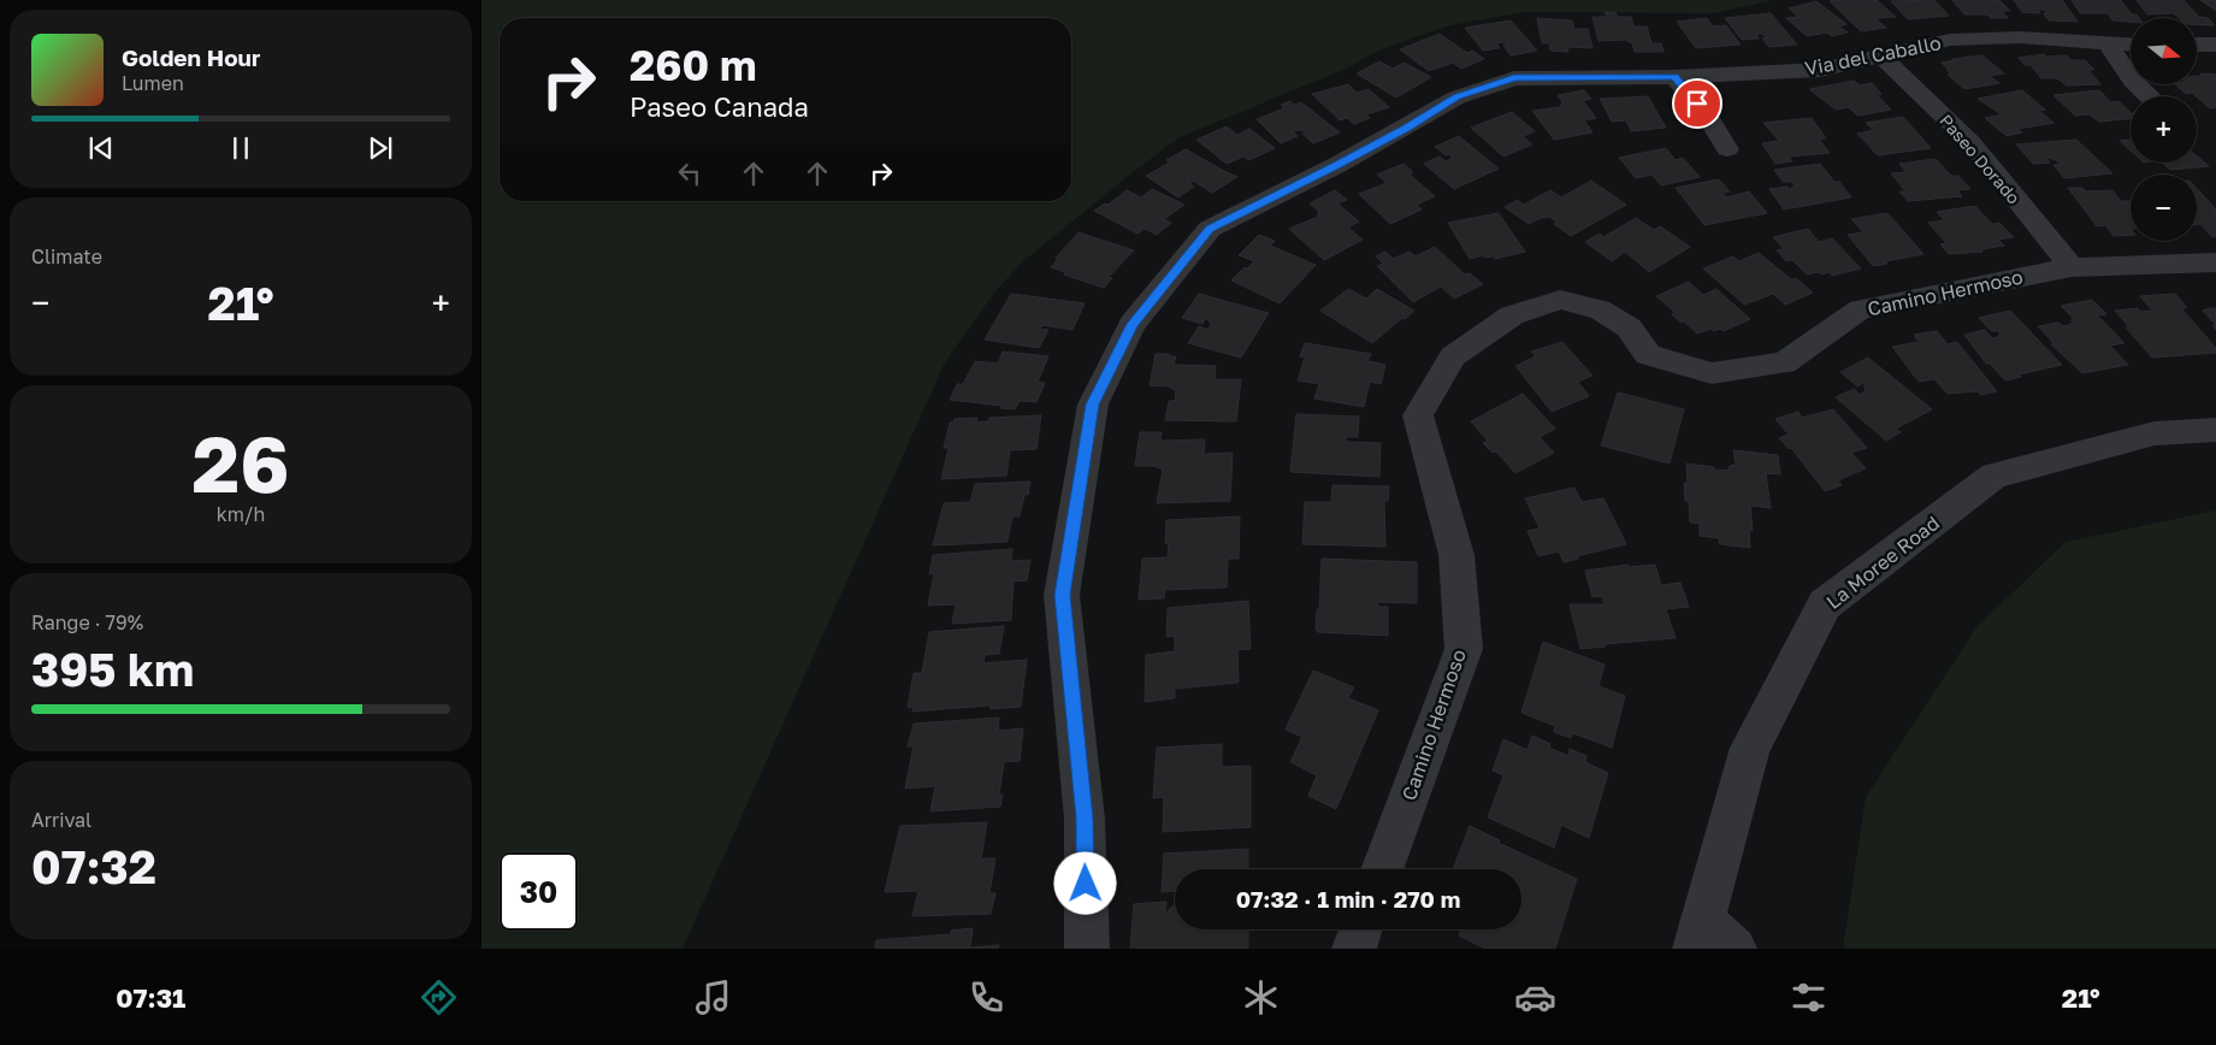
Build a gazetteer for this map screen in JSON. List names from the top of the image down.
{
  "streets": {
    "street": [
      "Via del Caballo",
      "Paseo Dorado",
      "Camino Hermoso",
      "La Moree Road"
    ]
  },
  "crossings": [
    ["Via del Caballo", "Paseo Dorado"],
    ["Paseo Dorado", "Camino Hermoso"]
  ],
  "north": "right",
  "page": {
    "map_buttons": ["+", "−"],
    "turn": ["260 m", "Paseo Canada"],
    "song": ["Golden Hour", "Lumen"],
    "tile": [
      "Climate",
      ["26", "km/h"],
      ["Range · 79%", "395 km"],
      ["Arrival", "07:32"]
    ],
    "heat": ["−", "21°", "+"],
    "limit": "30",
    "trip": "07:32 · 1 min · 270 m",
    "tabs": ["07:31", "21°"]
  }
}
